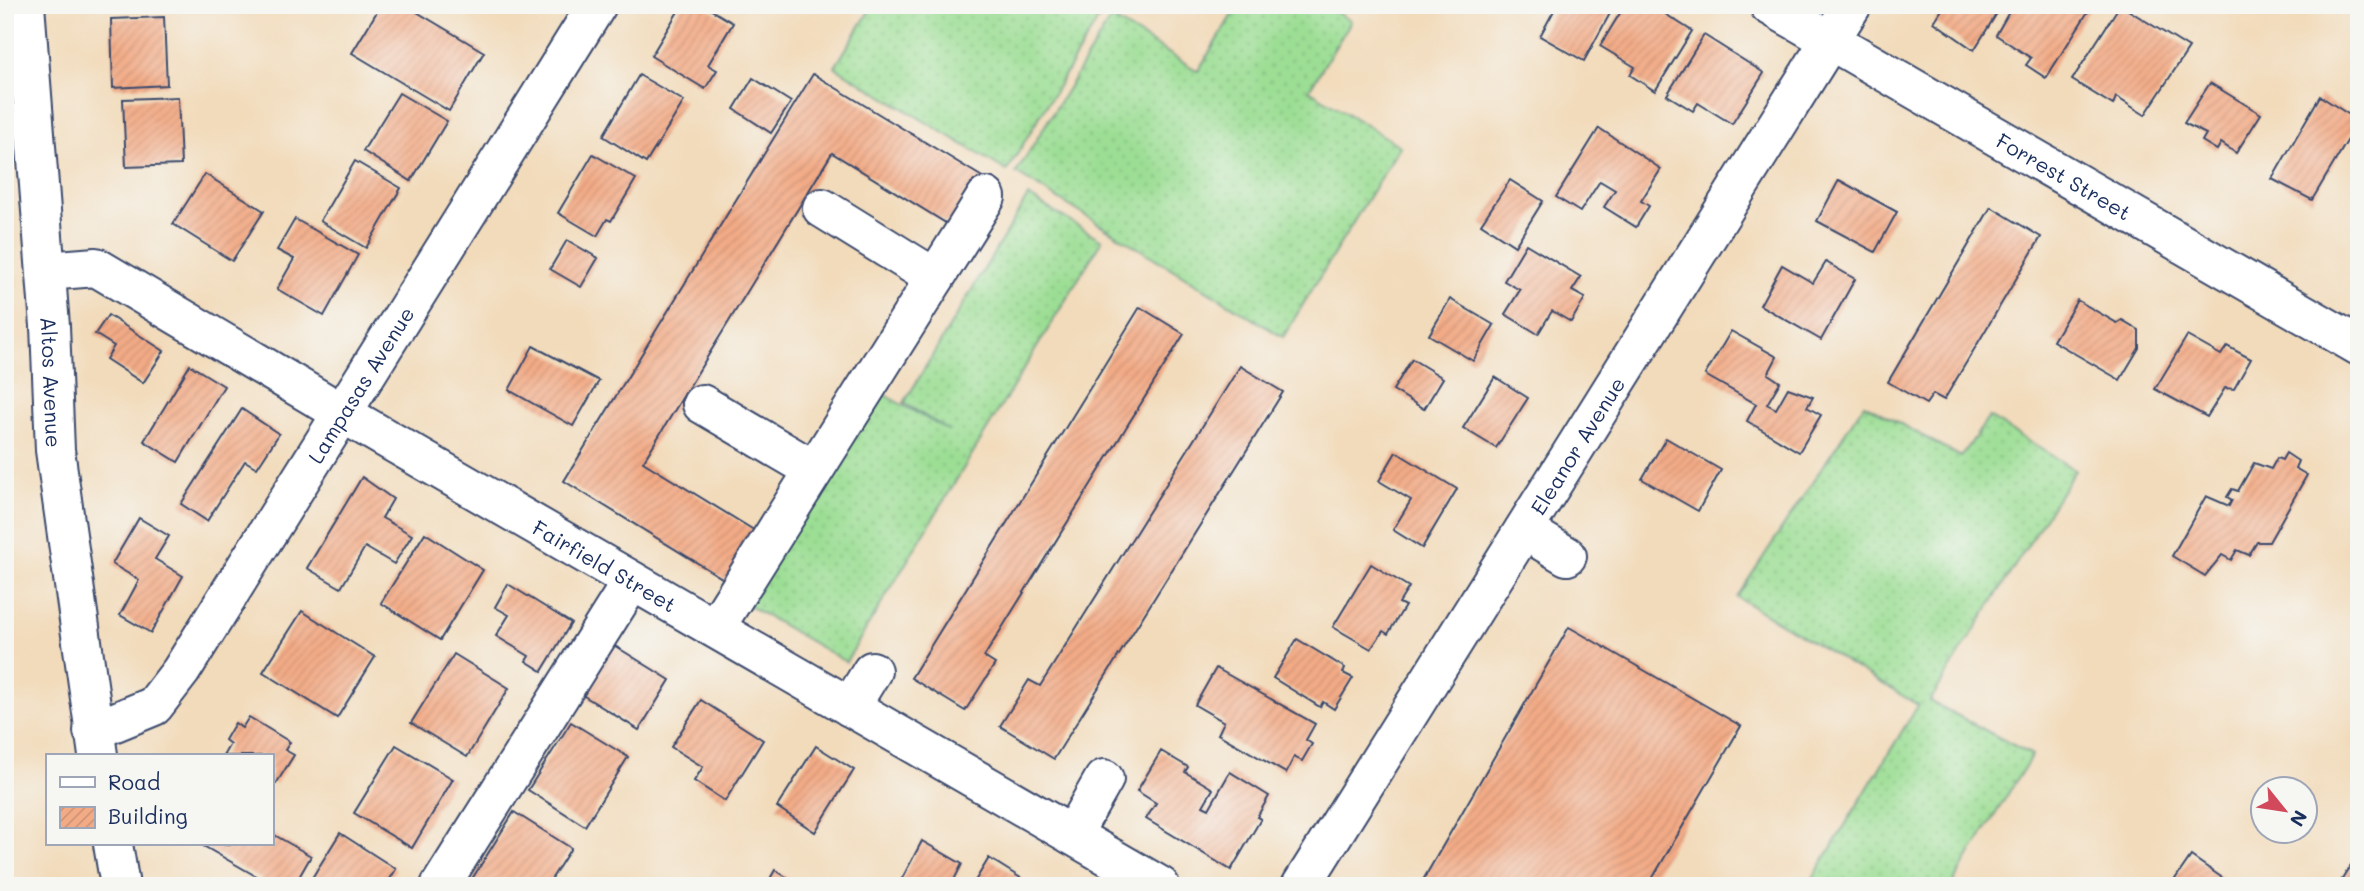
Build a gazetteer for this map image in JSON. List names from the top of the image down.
{
  "streets": {
    "street": [
      "Forrest Street",
      "Altos Avenue",
      "Lampasas Avenue",
      "Eleanor Avenue",
      "Fairfield Street"
    ]
  },
  "crossings": [
    ["Forrest Street", "Eleanor Avenue"],
    ["Altos Avenue", "Lampasas Avenue"],
    ["Altos Avenue", "Fairfield Street"],
    ["Lampasas Avenue", "Fairfield Street"]
  ],
  "legend": ["Road", "Building"],
  "north": "bottom right"
}
